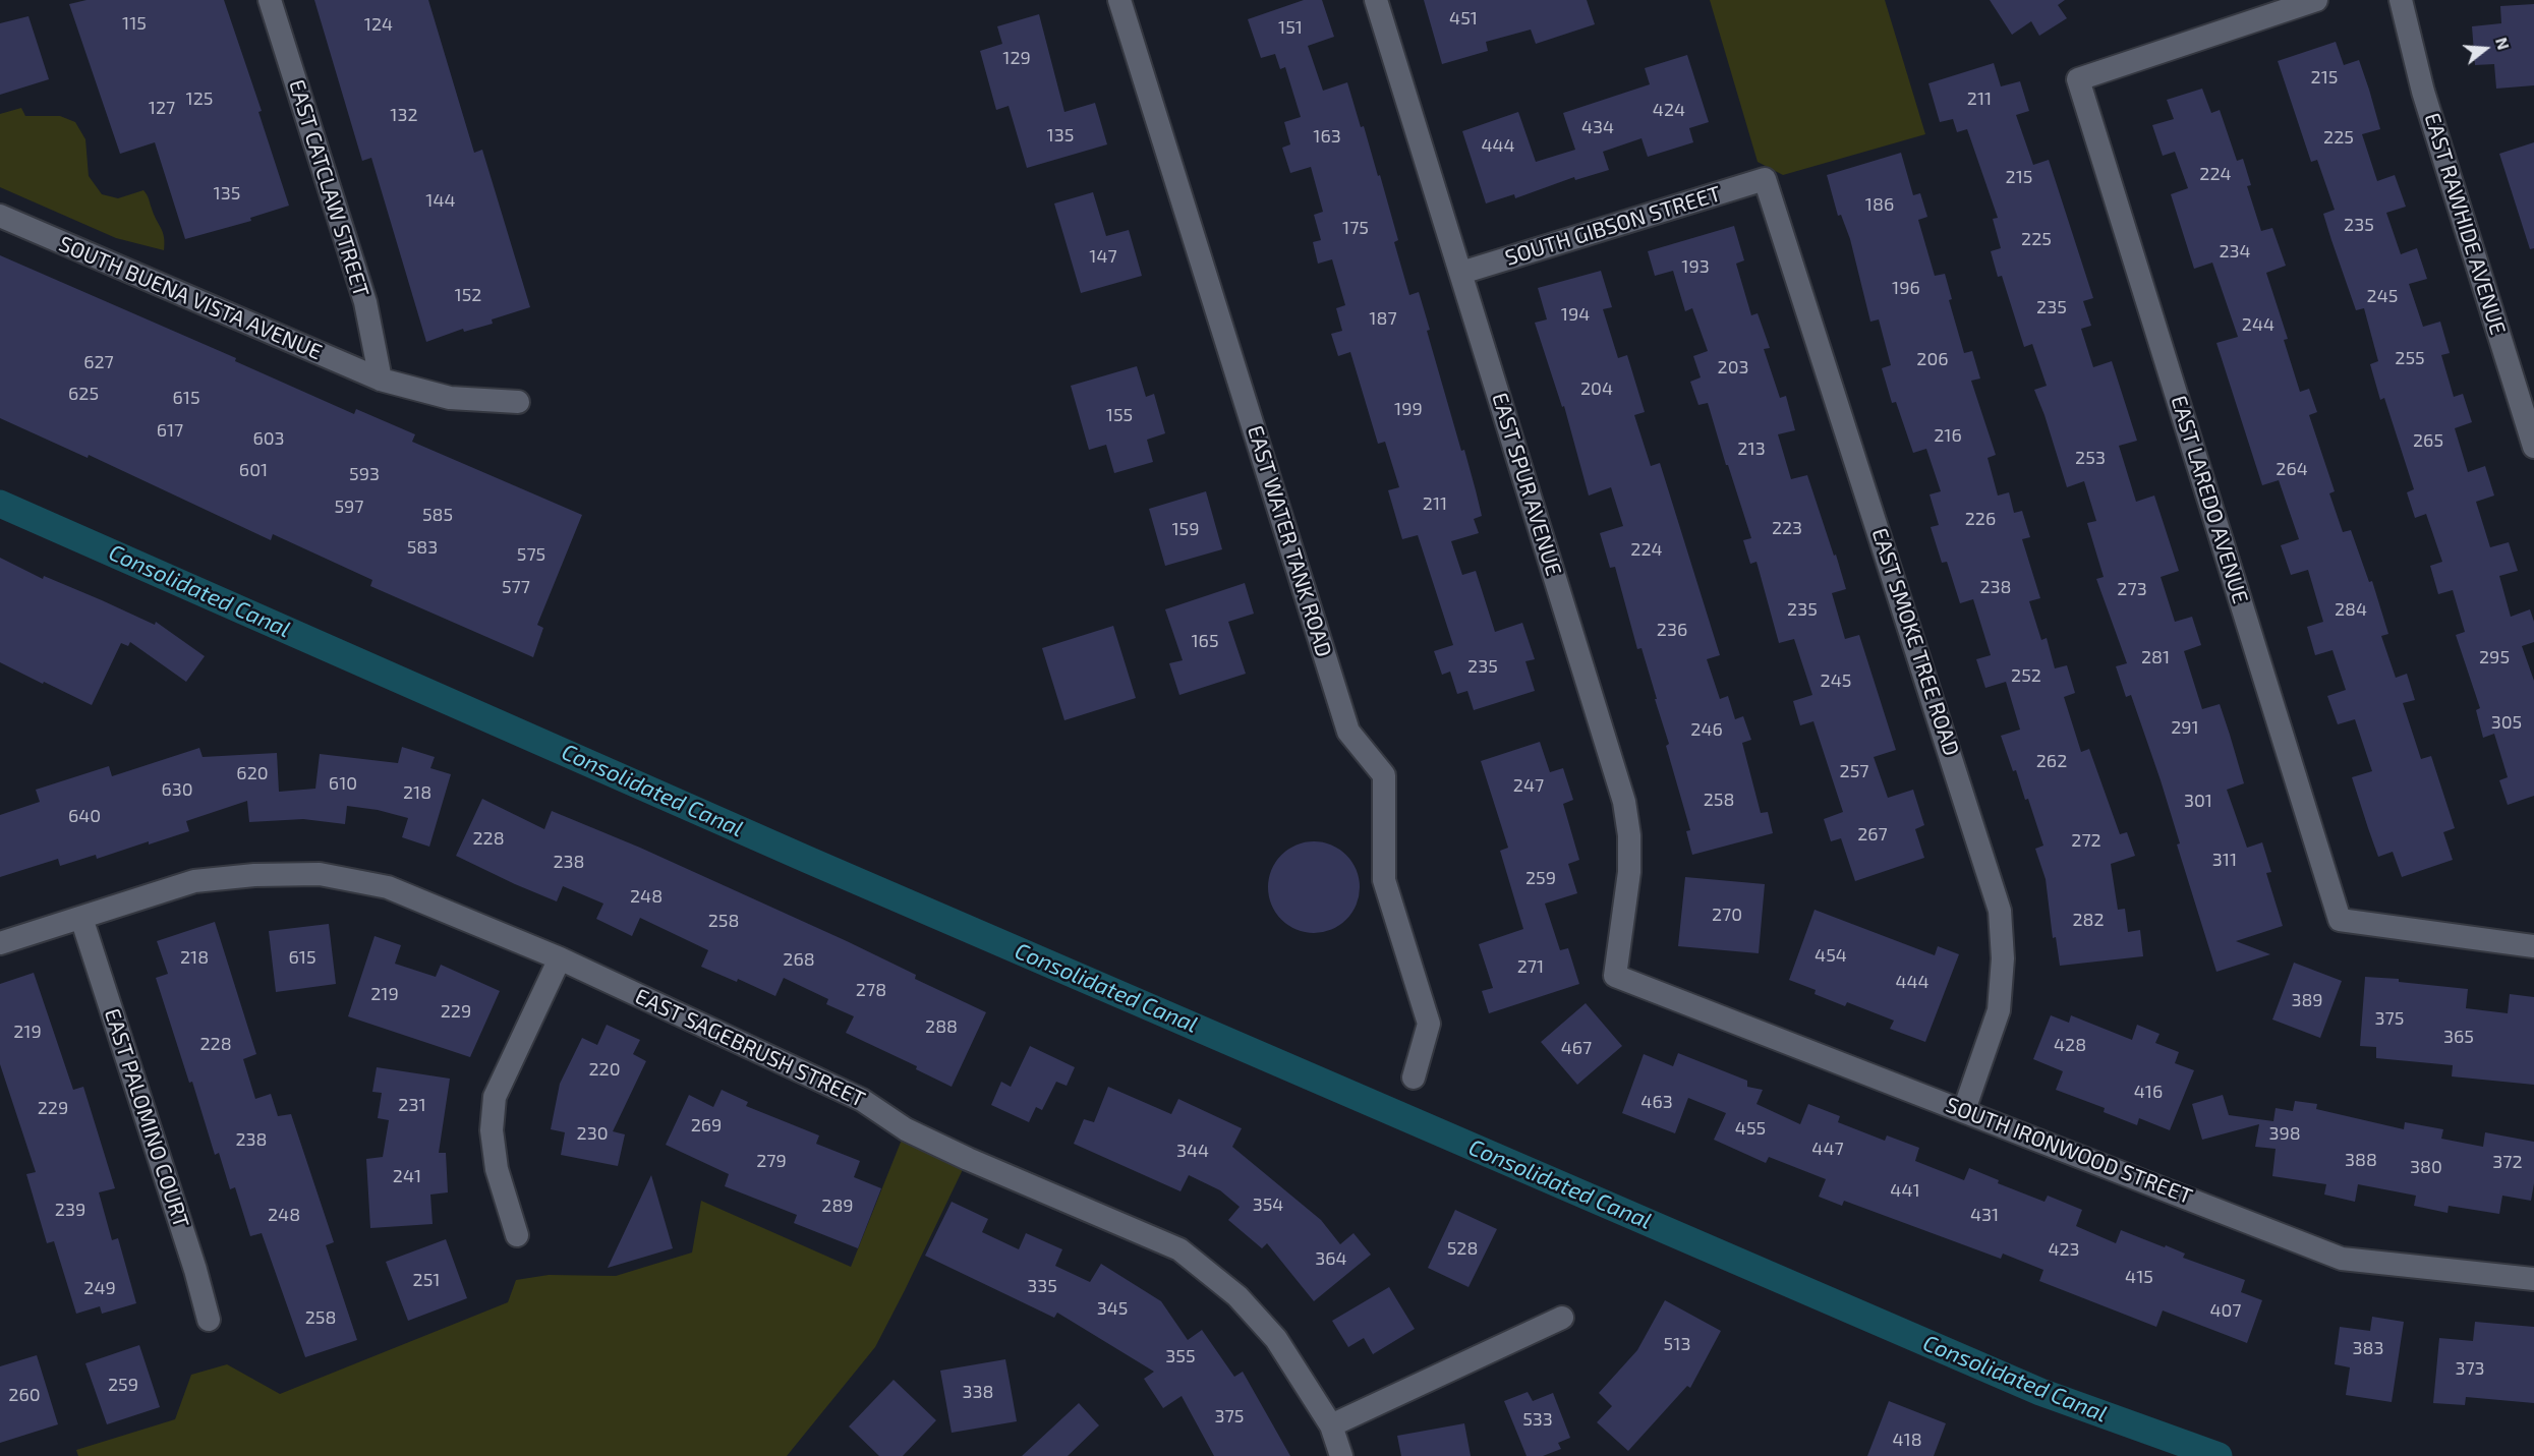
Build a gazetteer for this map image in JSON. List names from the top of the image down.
{
  "streets": {
    "street": [
      "EAST CATCLAW STREET",
      "EAST RAWHIDE AVENUE",
      "SOUTH GIBSON STREET",
      "SOUTH BUENA VISTA AVENUE",
      "EAST SPUR AVENUE",
      "EAST LAREDO AVENUE",
      "EAST WATER TANK ROAD",
      "EAST SMOKE TREE ROAD",
      "EAST SAGEBRUSH STREET",
      "EAST PALOMINO COURT",
      "SOUTH IRONWOOD STREET"
    ]
  },
  "crossings": [
    ["EAST CATCLAW STREET", "SOUTH BUENA VISTA AVENUE"],
    ["SOUTH GIBSON STREET", "EAST SPUR AVENUE"],
    ["SOUTH GIBSON STREET", "EAST SMOKE TREE ROAD"],
    ["EAST SPUR AVENUE", "SOUTH IRONWOOD STREET"],
    ["EAST SMOKE TREE ROAD", "SOUTH IRONWOOD STREET"],
    ["EAST SAGEBRUSH STREET", "EAST PALOMINO COURT"]
  ],
  "water": ["Consolidated Canal"],
  "house_numbers": [
    "451",
    "115",
    "124",
    "151",
    "129",
    "215",
    "125",
    "211",
    "127",
    "424",
    "132",
    "434",
    "135",
    "163",
    "225",
    "444",
    "224",
    "215",
    "135",
    "144",
    "186",
    "235",
    "175",
    "225",
    "234",
    "147",
    "193",
    "196",
    "152",
    "245",
    "235",
    "194",
    "187",
    "244",
    "255",
    "206",
    "627",
    "203",
    "204",
    "625",
    "615",
    "199",
    "155",
    "617",
    "216",
    "603",
    "265",
    "213",
    "253",
    "264",
    "601",
    "593",
    "211",
    "597",
    "585",
    "226",
    "223",
    "159",
    "583",
    "224",
    "575",
    "577",
    "238",
    "273",
    "235",
    "284",
    "236",
    "165",
    "281",
    "295",
    "235",
    "252",
    "245",
    "305",
    "291",
    "246",
    "262",
    "257",
    "620",
    "610",
    "247",
    "630",
    "218",
    "258",
    "301",
    "640",
    "267",
    "228",
    "272",
    "311",
    "238",
    "259",
    "248",
    "270",
    "282",
    "258",
    "454",
    "218",
    "615",
    "268",
    "271",
    "444",
    "278",
    "219",
    "389",
    "229",
    "375",
    "288",
    "219",
    "365",
    "228",
    "428",
    "467",
    "220",
    "416",
    "463",
    "231",
    "229",
    "269",
    "455",
    "230",
    "398",
    "238",
    "447",
    "344",
    "388",
    "279",
    "372",
    "380",
    "241",
    "441",
    "354",
    "289",
    "239",
    "248",
    "431",
    "528",
    "423",
    "364",
    "415",
    "251",
    "335",
    "249",
    "345",
    "407",
    "258",
    "513",
    "383",
    "355",
    "373",
    "259",
    "338",
    "260",
    "375",
    "533",
    "418"
  ],
  "north": "right"
}
